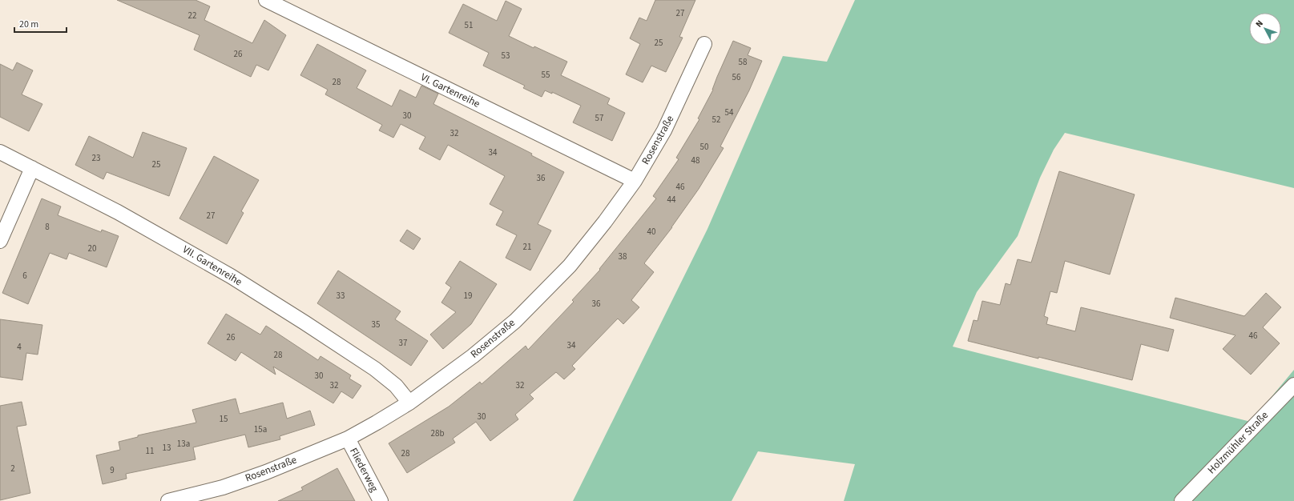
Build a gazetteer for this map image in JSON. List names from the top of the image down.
{
  "streets": {
    "street": [
      "VI. Gartenreihe",
      "Rosenstraße",
      "VII. Gartenreihe",
      "Holzmühler Straße",
      "Fliederweg"
    ]
  },
  "crossings": [
    ["VI. Gartenreihe", "Rosenstraße"],
    ["Rosenstraße", "VII. Gartenreihe"],
    ["Rosenstraße", "Fliederweg"]
  ],
  "house_numbers": [
    "27",
    "22",
    "51",
    "25",
    "26",
    "53",
    "58",
    "55",
    "56",
    "28",
    "54",
    "30",
    "57",
    "52",
    "32",
    "50",
    "34",
    "23",
    "48",
    "25",
    "36",
    "46",
    "44",
    "27",
    "8",
    "40",
    "21",
    "20",
    "38",
    "6",
    "33",
    "19",
    "36",
    "35",
    "46",
    "26",
    "37",
    "34",
    "4",
    "28",
    "30",
    "32",
    "32",
    "30",
    "15",
    "15a",
    "28b",
    "13a",
    "13",
    "11",
    "28",
    "2",
    "9"
  ],
  "scale_bar": "20 m",
  "north": "top left"
}
